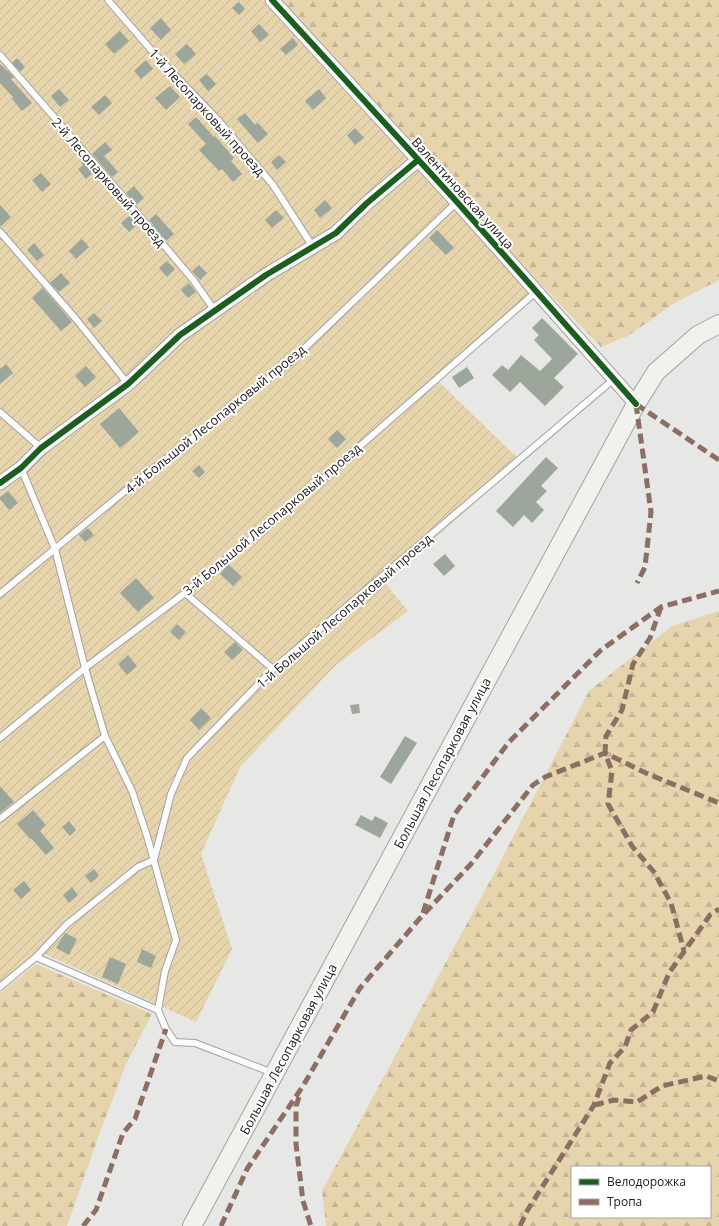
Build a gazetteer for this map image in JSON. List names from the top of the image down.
{
  "streets": {
    "main road": ["Большая Лесопарковая улица"],
    "street": ["Валентиновская улица"],
    "lane": [
      "1-й Лесопарковый проезд",
      "2-й Лесопарковый проезд",
      "4-й Большой Лесопарковый проезд",
      "3-й Большой Лесопарковый проезд",
      "1-й Большой Лесопарковый проезд"
    ]
  },
  "crossings": [
    ["Валентиновская улица", "4-й Большой Лесопарковый проезд"],
    ["Валентиновская улица", "3-й Большой Лесопарковый проезд"],
    ["Валентиновская улица", "1-й Большой Лесопарковый проезд"],
    ["Валентиновская улица", "Большая Лесопарковая улица"]
  ],
  "legend": ["Велодорожка", "Тропа"]
}
